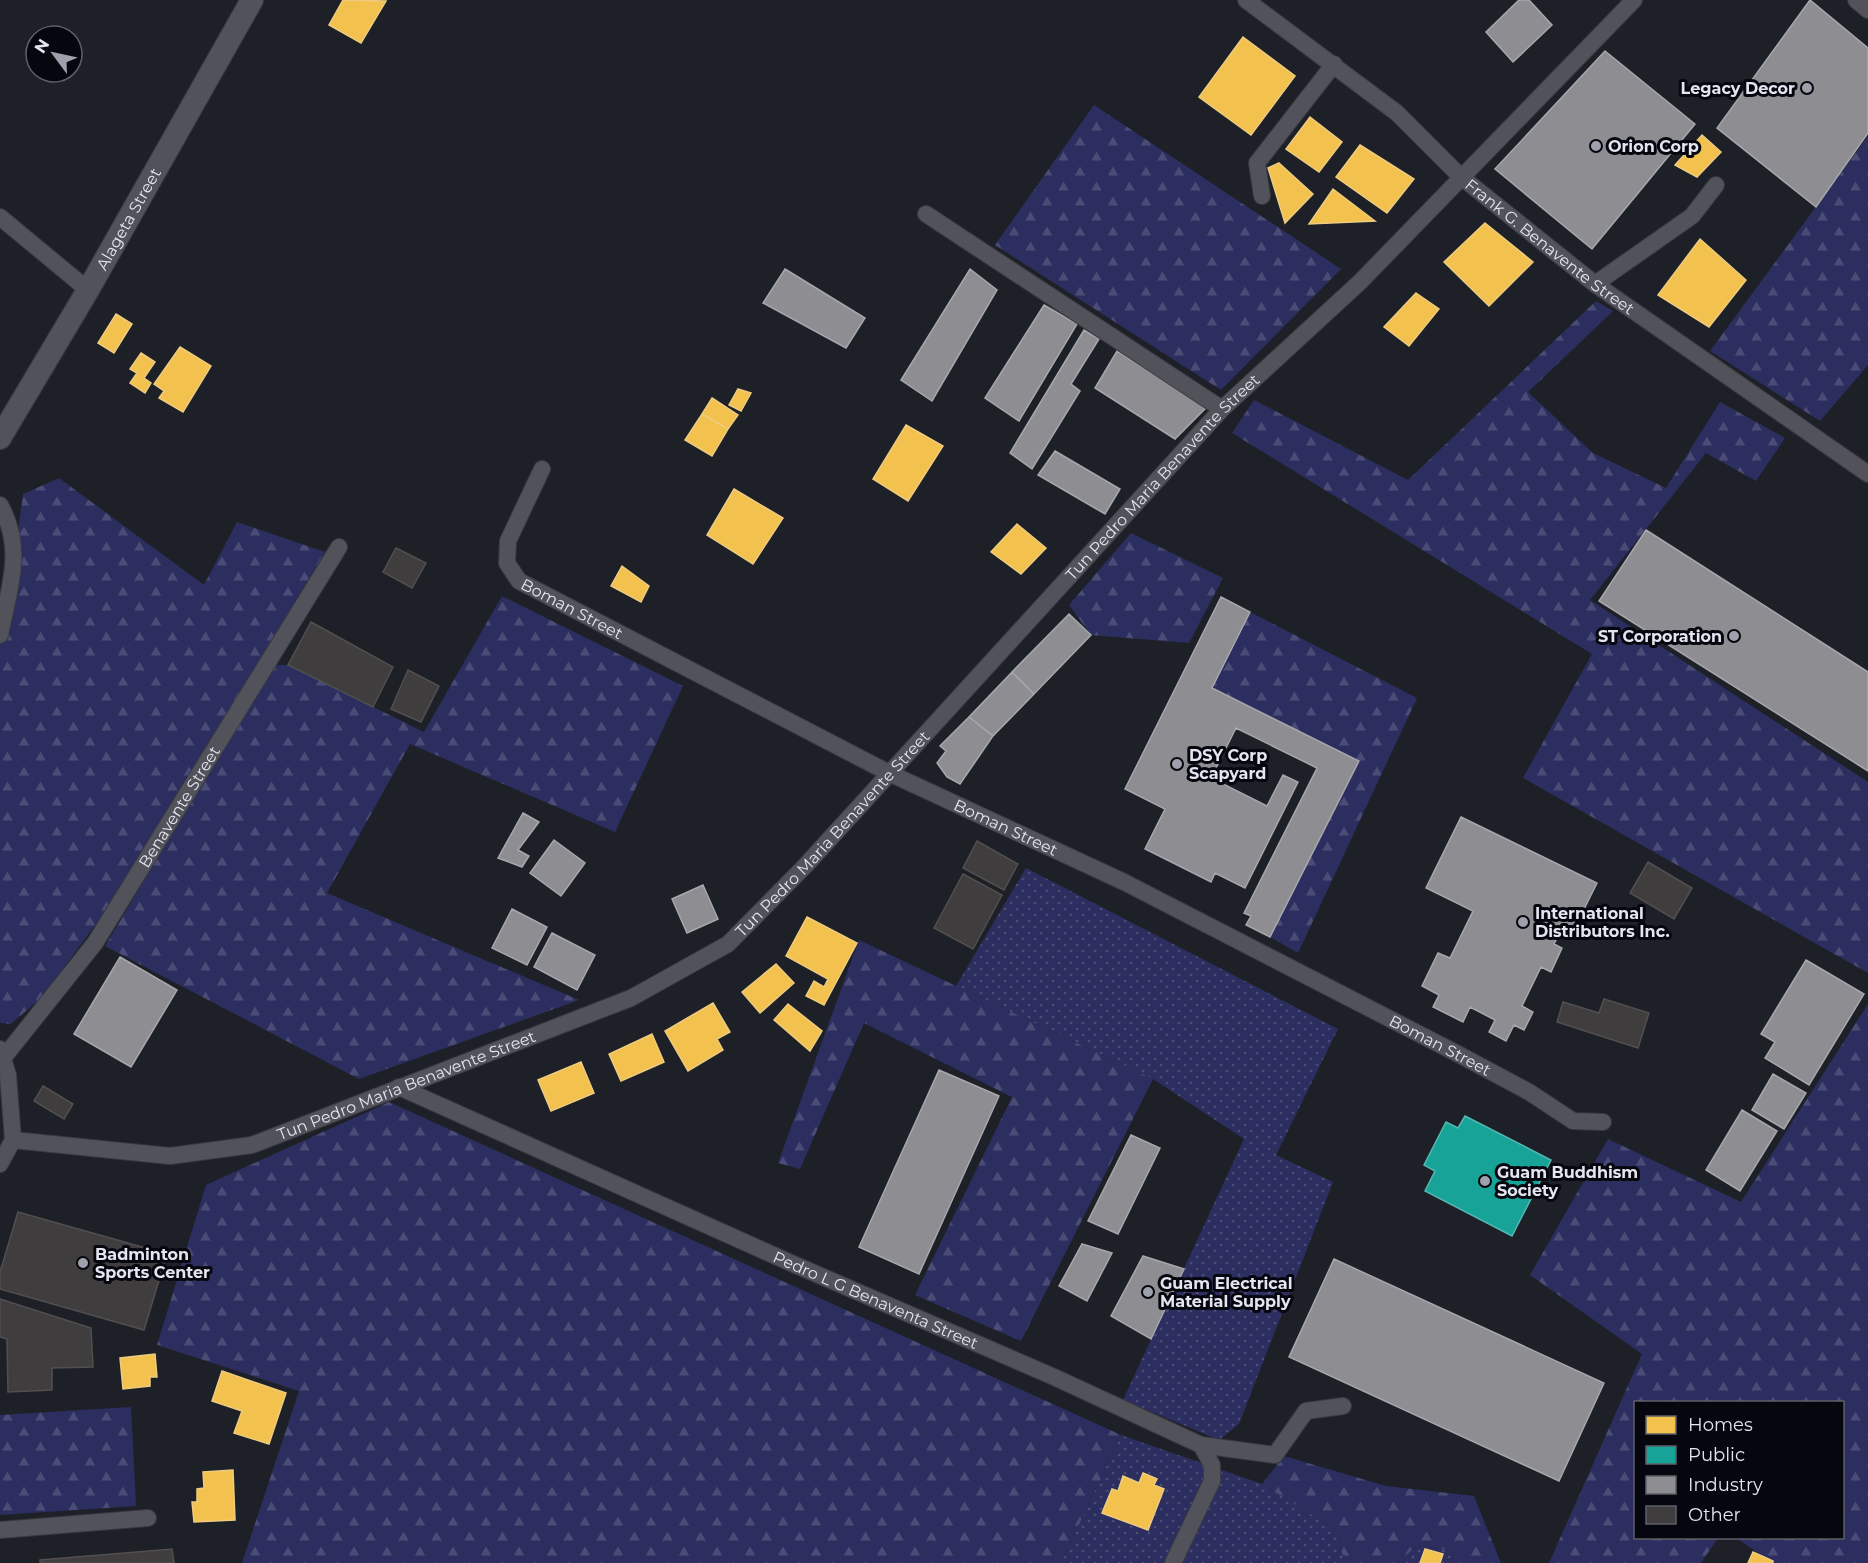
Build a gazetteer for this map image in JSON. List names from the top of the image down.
{
  "streets": {
    "main road": ["Alageta Street"],
    "street": [
      "Frank G. Benavente Street",
      "Tun Pedro Maria Benavente Street",
      "Boman Street",
      "Benavente Street",
      "Pedro L G Benaventa Street"
    ]
  },
  "crossings": [
    ["Frank G. Benavente Street", "Tun Pedro Maria Benavente Street"],
    ["Tun Pedro Maria Benavente Street", "Boman Street"],
    ["Tun Pedro Maria Benavente Street", "Pedro L G Benaventa Street"]
  ],
  "places": [
    "Legacy Decor",
    "Orion Corp",
    "ST Corporation",
    "DSY Corp Scapyard",
    "International Distributors Inc.",
    "Guam Buddhism Society",
    "Badminton Sports Center",
    "Guam Electrical Material Supply"
  ],
  "legend": [
    "Homes",
    "Public",
    "Industry",
    "Other"
  ],
  "north": "top left"
}
